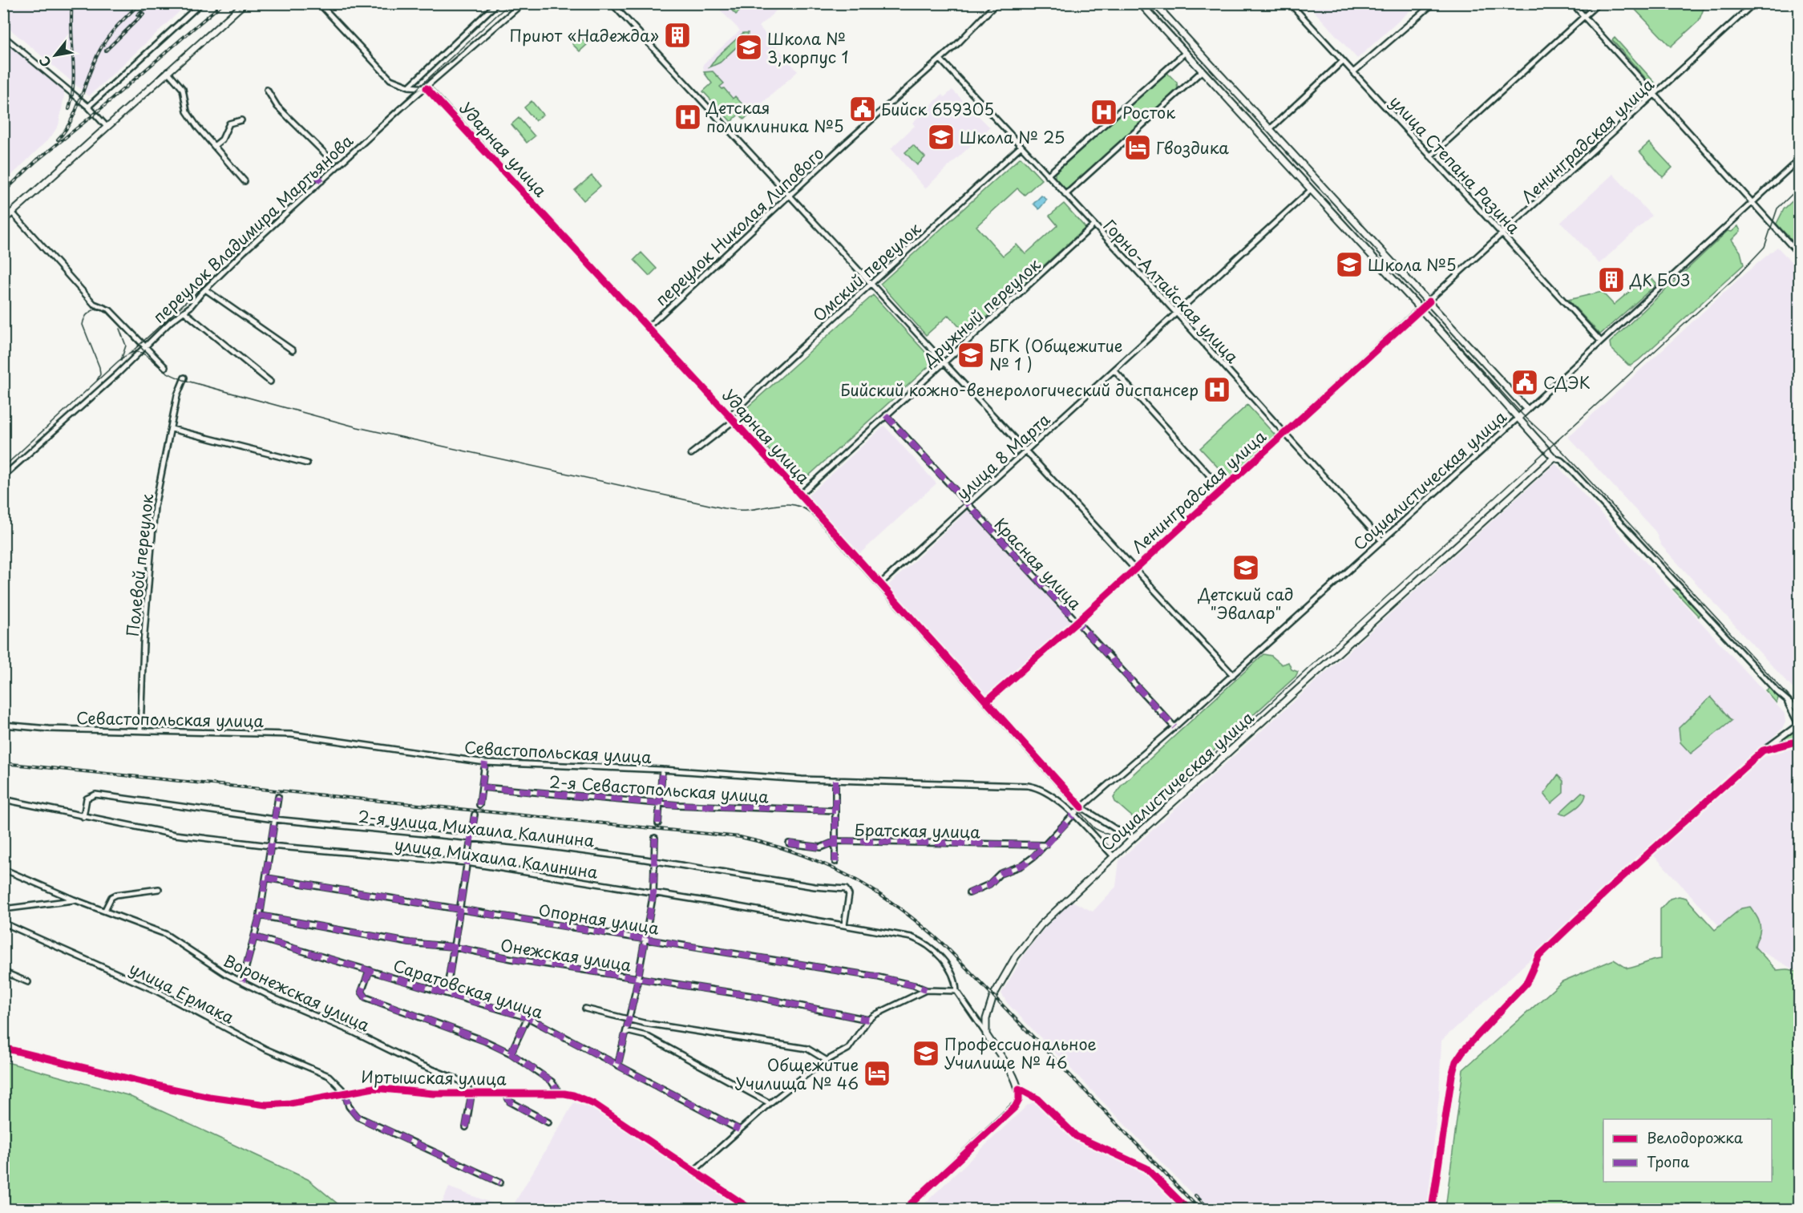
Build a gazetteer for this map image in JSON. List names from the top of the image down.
{
  "streets": {
    "main road": ["Социалистическая улица", "Иртышская улица"],
    "street": [
      "Ленинградская улица",
      "Ударная улица",
      "улица Степана Разина",
      "переулок Николая Липового",
      "переулок Владимира Мартьянова",
      "Омский переулок",
      "Горно-Алтайская улица",
      "Дружный переулок",
      "улица 8 Марта",
      "Красная улица",
      "Полевой переулок",
      "Севастопольская улица",
      "2-я Севастопольская улица",
      "2-я улица Михаила Калинина",
      "Братская улица",
      "улица Михаила Калинина",
      "Опорная улица",
      "Онежская улица",
      "Саратовская улица",
      "улица Ермака",
      "Воронежская улица"
    ]
  },
  "crossings": [
    ["Ленинградская улица", "Ударная улица"],
    ["Ленинградская улица", "улица Степана Разина"],
    ["Ленинградская улица", "Горно-Алтайская улица"],
    ["Ленинградская улица", "Красная улица"],
    ["Ударная улица", "переулок Николая Липового"],
    ["Ударная улица", "переулок Владимира Мартьянова"],
    ["Ударная улица", "Омский переулок"],
    ["Ударная улица", "Дружный переулок"],
    ["Ударная улица", "улица 8 Марта"],
    ["Ударная улица", "Социалистическая улица"],
    ["улица Степана Разина", "Социалистическая улица"],
    ["переулок Николая Липового", "Горно-Алтайская улица"],
    ["Омский переулок", "Горно-Алтайская улица"],
    ["Горно-Алтайская улица", "Дружный переулок"],
    ["Горно-Алтайская улица", "улица 8 Марта"],
    ["Горно-Алтайская улица", "Социалистическая улица"],
    ["Дружный переулок", "Красная улица"],
    ["улица 8 Марта", "Красная улица"],
    ["Социалистическая улица", "Красная улица"],
    ["Социалистическая улица", "Севастопольская улица"],
    ["Социалистическая улица", "Братская улица"],
    ["Полевой переулок", "Севастопольская улица"],
    ["2-я улица Михаила Калинина", "улица Михаила Калинина"],
    ["Саратовская улица", "Иртышская улица"],
    ["улица Ермака", "Иртышская улица"],
    ["Воронежская улица", "Иртышская улица"]
  ],
  "places": {
    "building": ["Приют «Надежда»", "ДК БОЗ"],
    "school or university": [
      "Школа № 3,корпус 1",
      "Школа № 25",
      "Школа №5",
      "БГК (Общежитие № 1 )",
      "Детский сад \"Эвалар\"",
      "Профессиональное Училище № 46"
    ],
    "public building": ["Бийск 659305", "СДЭК"],
    "hospital": ["Росток", "Детская поликлиника №5", "Бийский кожно-венерологический диспансер"],
    "hotel": ["Гвоздика", "Общежитие Училища № 46"]
  },
  "legend": ["Велодорожка", "Тропа"],
  "north": "bottom left"
}
